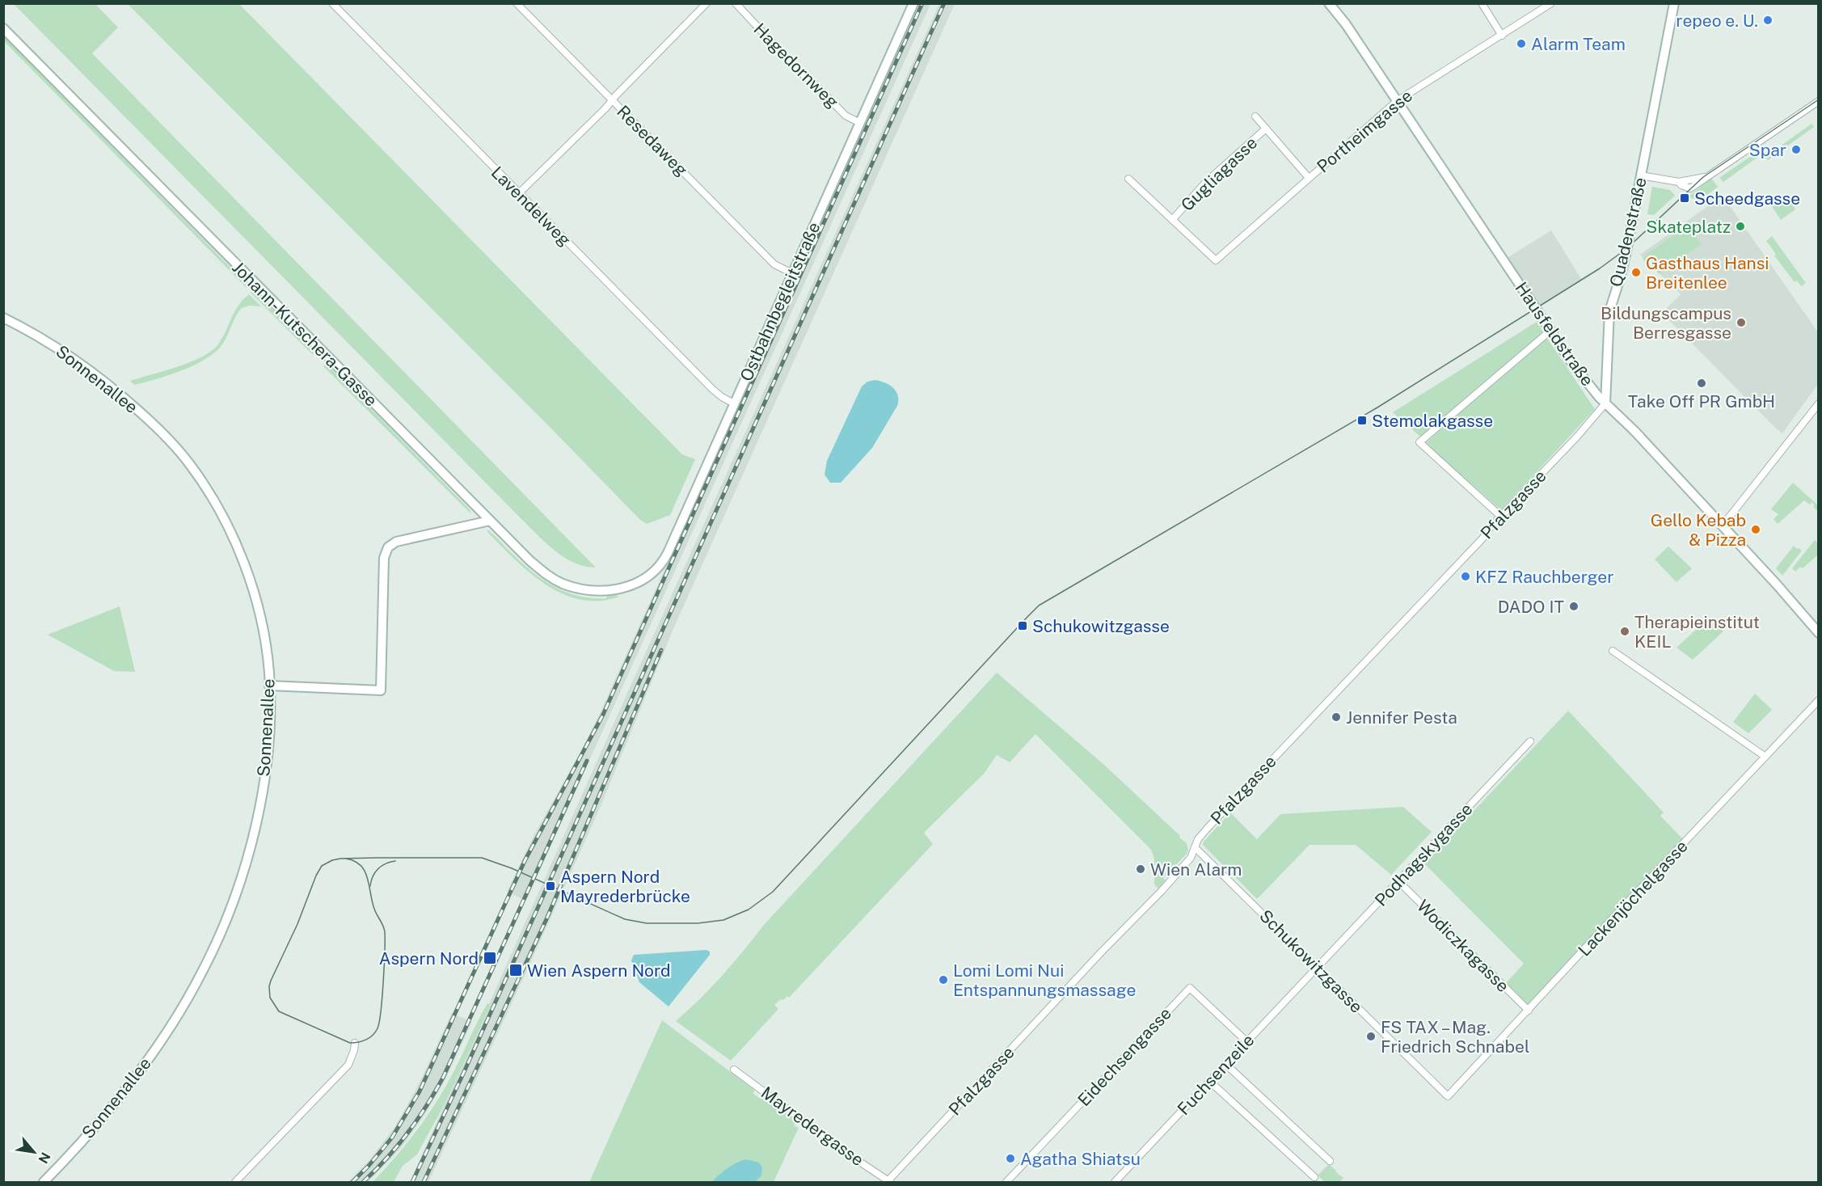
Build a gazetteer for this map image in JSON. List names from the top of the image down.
{
  "streets": {
    "street": [
      "Hagedornweg",
      "Portheimgasse",
      "Resedaweg",
      "Gugliagasse",
      "Lavendelweg",
      "Quadenstraße",
      "Ostbahnbegleitstraße",
      "Johann-Kutschera-Gasse",
      "Hausfeldstraße",
      "Sonnenallee",
      "Pfalzgasse",
      "Podhagskygasse",
      "Lackenjöchelgasse",
      "Wodiczkagasse",
      "Schukowitzgasse",
      "Eidechsengasse",
      "Fuchsenzeile",
      "Mayredergasse"
    ]
  },
  "crossings": [
    ["Hagedornweg", "Ostbahnbegleitstraße"],
    ["Portheimgasse", "Gugliagasse"],
    ["Portheimgasse", "Hausfeldstraße"],
    ["Resedaweg", "Ostbahnbegleitstraße"],
    ["Lavendelweg", "Ostbahnbegleitstraße"],
    ["Quadenstraße", "Hausfeldstraße"],
    ["Quadenstraße", "Pfalzgasse"],
    ["Ostbahnbegleitstraße", "Johann-Kutschera-Gasse"],
    ["Hausfeldstraße", "Pfalzgasse"],
    ["Pfalzgasse", "Schukowitzgasse"],
    ["Pfalzgasse", "Mayredergasse"],
    ["Podhagskygasse", "Wodiczkagasse"],
    ["Podhagskygasse", "Schukowitzgasse"],
    ["Podhagskygasse", "Fuchsenzeile"],
    ["Lackenjöchelgasse", "Wodiczkagasse"],
    ["Lackenjöchelgasse", "Schukowitzgasse"],
    ["Schukowitzgasse", "Fuchsenzeile"],
    ["Eidechsengasse", "Fuchsenzeile"]
  ],
  "places": {
    "other": [
      "repeo e. U.",
      "Alarm Team",
      "Spar",
      "Skateplatz",
      "Gasthaus Hansi Breitenlee",
      "Bildungscampus Berresgasse",
      "Take Off PR GmbH",
      "Gello Kebab & Pizza",
      "KFZ Rauchberger",
      "DADO IT",
      "Therapieinstitut KEIL",
      "Jennifer Pesta",
      "Wien Alarm",
      "Lomi Lomi Nui Entspannungsmassage",
      "FS TAX – Mag. Friedrich Schnabel",
      "Agatha Shiatsu"
    ],
    "transit": [
      "Scheedgasse",
      "Stemolakgasse",
      "Schukowitzgasse",
      "Aspern Nord Mayrederbrücke",
      "Aspern Nord",
      "Wien Aspern Nord"
    ]
  },
  "north": "bottom right"
}
